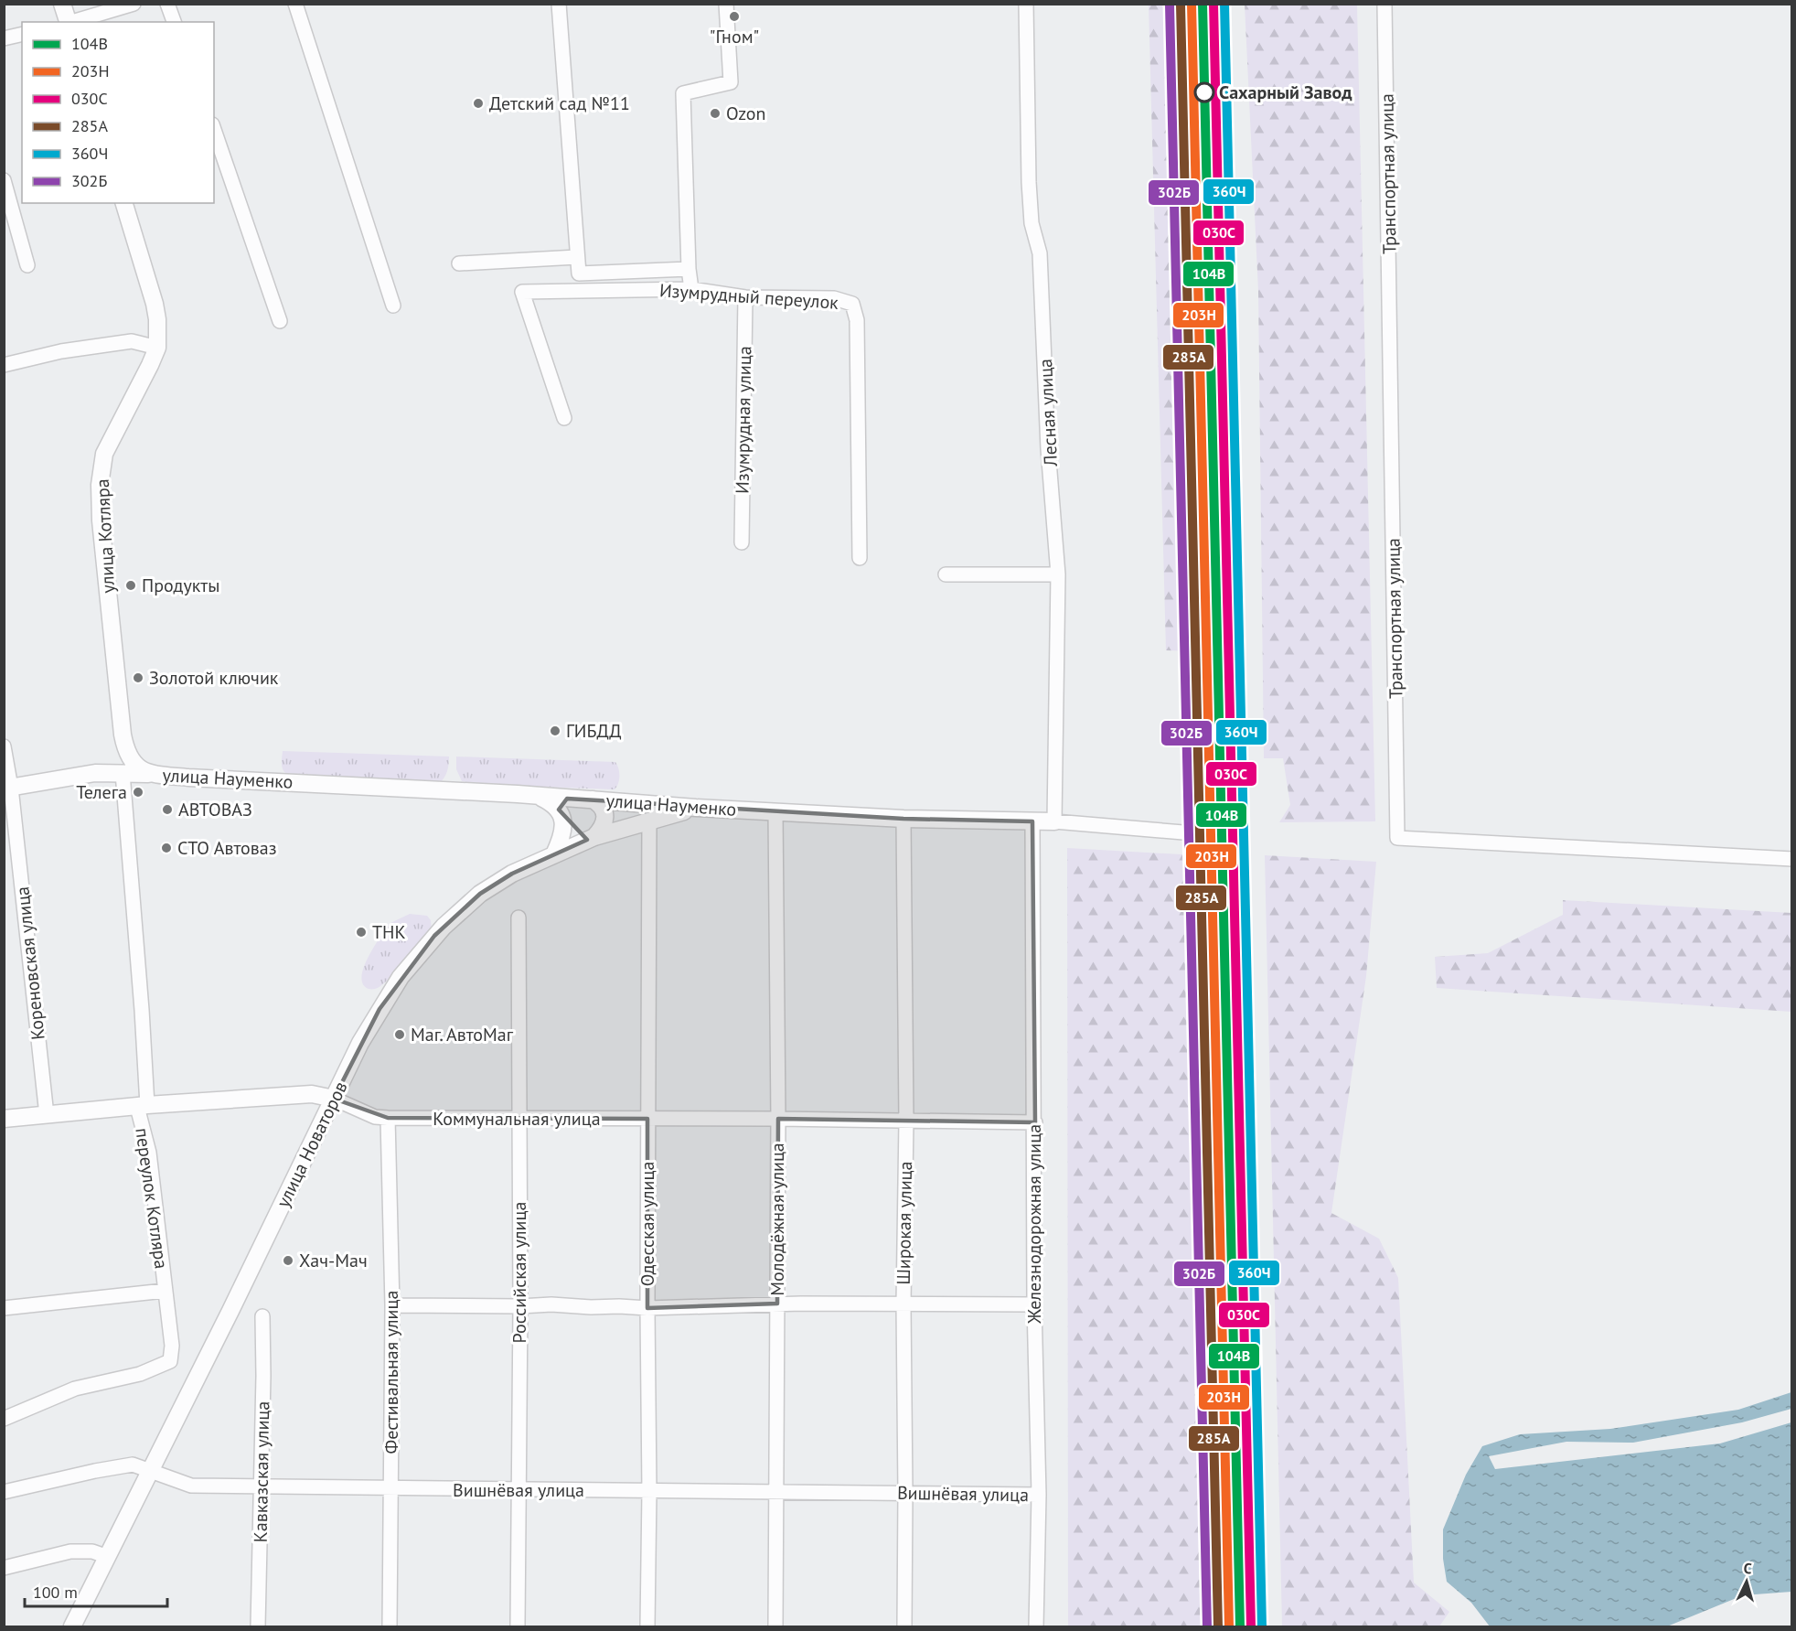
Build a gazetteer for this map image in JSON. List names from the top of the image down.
{
  "streets": {
    "main road": [
      "улица Котляра",
      "улица Науменко",
      "Коммунальная улица",
      "улица Новаторов"
    ],
    "street": [
      "Транспортная улица",
      "Изумрудный переулок",
      "Лесная улица",
      "Изумрудная улица",
      "Кореновская улица",
      "переулок Котляра",
      "Молодёжная улица",
      "Широкая улица",
      "Одесская улица",
      "Железнодорожная улица",
      "Российская улица",
      "Фестивальная улица",
      "Кавказская улица",
      "Вишнёвая улица"
    ]
  },
  "crossings": [
    ["Изумрудный переулок", "Изумрудная улица"],
    ["Лесная улица", "улица Науменко"],
    ["улица Котляра", "улица Науменко"],
    ["улица Науменко", "Кореновская улица"],
    ["улица Науменко", "улица Новаторов"],
    ["улица Науменко", "переулок Котляра"],
    ["улица Науменко", "Молодёжная улица"],
    ["улица Науменко", "Широкая улица"],
    ["улица Науменко", "Железнодорожная улица"],
    ["Кореновская улица", "Коммунальная улица"],
    ["Коммунальная улица", "улица Новаторов"],
    ["Коммунальная улица", "переулок Котляра"],
    ["Коммунальная улица", "Молодёжная улица"],
    ["Коммунальная улица", "Широкая улица"],
    ["Коммунальная улица", "Одесская улица"],
    ["Коммунальная улица", "Железнодорожная улица"],
    ["Коммунальная улица", "Российская улица"],
    ["Коммунальная улица", "Фестивальная улица"],
    ["улица Новаторов", "Одесская улица"],
    ["улица Новаторов", "Вишнёвая улица"],
    ["Молодёжная улица", "Вишнёвая улица"],
    ["Широкая улица", "Вишнёвая улица"],
    ["Одесская улица", "Вишнёвая улица"],
    ["Железнодорожная улица", "Вишнёвая улица"],
    ["Российская улица", "Вишнёвая улица"],
    ["Фестивальная улица", "Вишнёвая улица"],
    ["Кавказская улица", "Вишнёвая улица"]
  ],
  "places": [
    "\"Гном\"",
    "Сахарный Завод",
    "Детский сад №11",
    "Ozon",
    "Продукты",
    "Золотой ключик",
    "ГИБДД",
    "Телега",
    "АВТОВАЗ",
    "СТО Автоваз",
    "ТНК",
    "Маг. АвтоМаг",
    "Хач-Мач"
  ],
  "lines": [
    "transit line 104В",
    "transit line 203Н",
    "transit line 030C",
    "transit line 360Ч",
    "transit line 285А",
    "transit line 302Б"
  ],
  "legend": [
    "104В",
    "203Н",
    "030C",
    "285А",
    "360Ч",
    "302Б"
  ],
  "scale_bar": "100 m",
  "north": "top"
}
